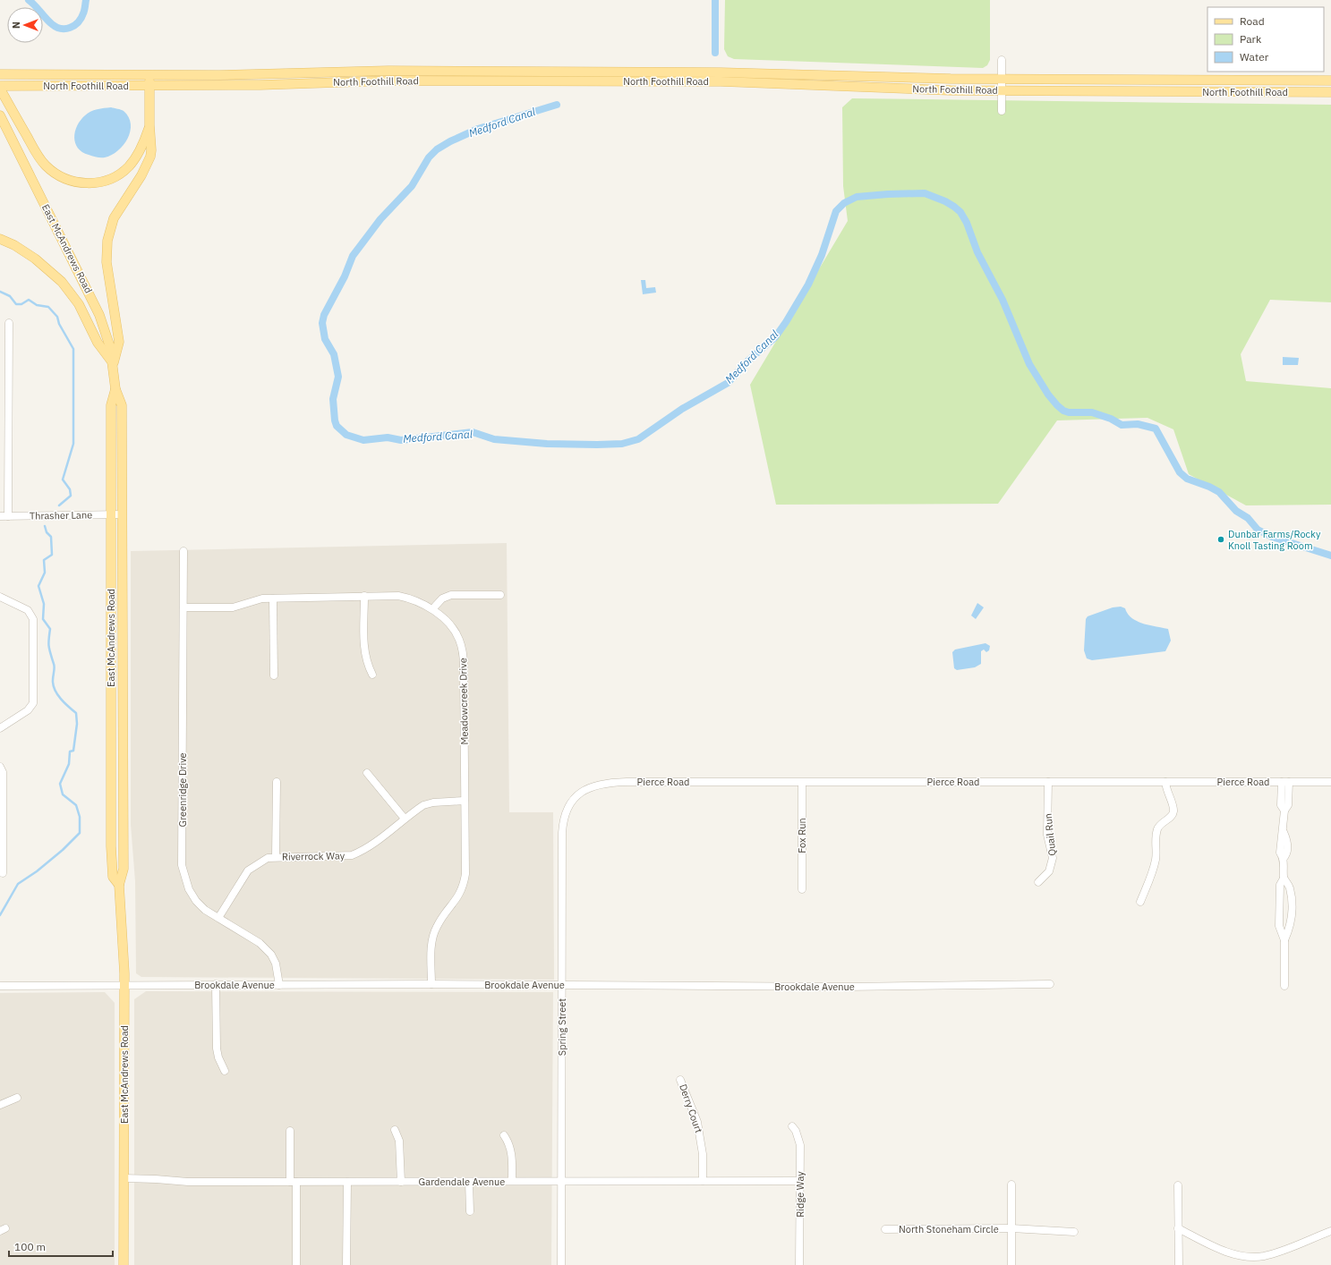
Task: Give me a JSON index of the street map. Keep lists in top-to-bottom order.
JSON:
{
  "streets": {
    "main road": ["North Foothill Road", "East McAndrews Road"],
    "street": [
      "Thrasher Lane",
      "Meadowcreek Drive",
      "Pierce Road",
      "Greenridge Drive",
      "Quail Run",
      "Fox Run",
      "Riverrock Way",
      "Brookdale Avenue",
      "Spring Street",
      "Derry Court",
      "Gardendale Avenue",
      "Ridge Way",
      "North Stoneham Circle"
    ]
  },
  "crossings": [
    ["East McAndrews Road", "Thrasher Lane"],
    ["East McAndrews Road", "Brookdale Avenue"],
    ["East McAndrews Road", "Gardendale Avenue"],
    ["Meadowcreek Drive", "Greenridge Drive"],
    ["Meadowcreek Drive", "Riverrock Way"],
    ["Meadowcreek Drive", "Brookdale Avenue"],
    ["Pierce Road", "Quail Run"],
    ["Pierce Road", "Fox Run"],
    ["Pierce Road", "Spring Street"],
    ["Greenridge Drive", "Riverrock Way"],
    ["Greenridge Drive", "Brookdale Avenue"],
    ["Brookdale Avenue", "Spring Street"],
    ["Spring Street", "Gardendale Avenue"],
    ["Derry Court", "Gardendale Avenue"],
    ["Gardendale Avenue", "Ridge Way"]
  ],
  "water": ["Medford Canal"],
  "places": ["Dunbar Farms/Rocky Knoll Tasting Room"],
  "legend": ["Road", "Park", "Water"],
  "scale_bar": "100 m",
  "north": "left"
}
